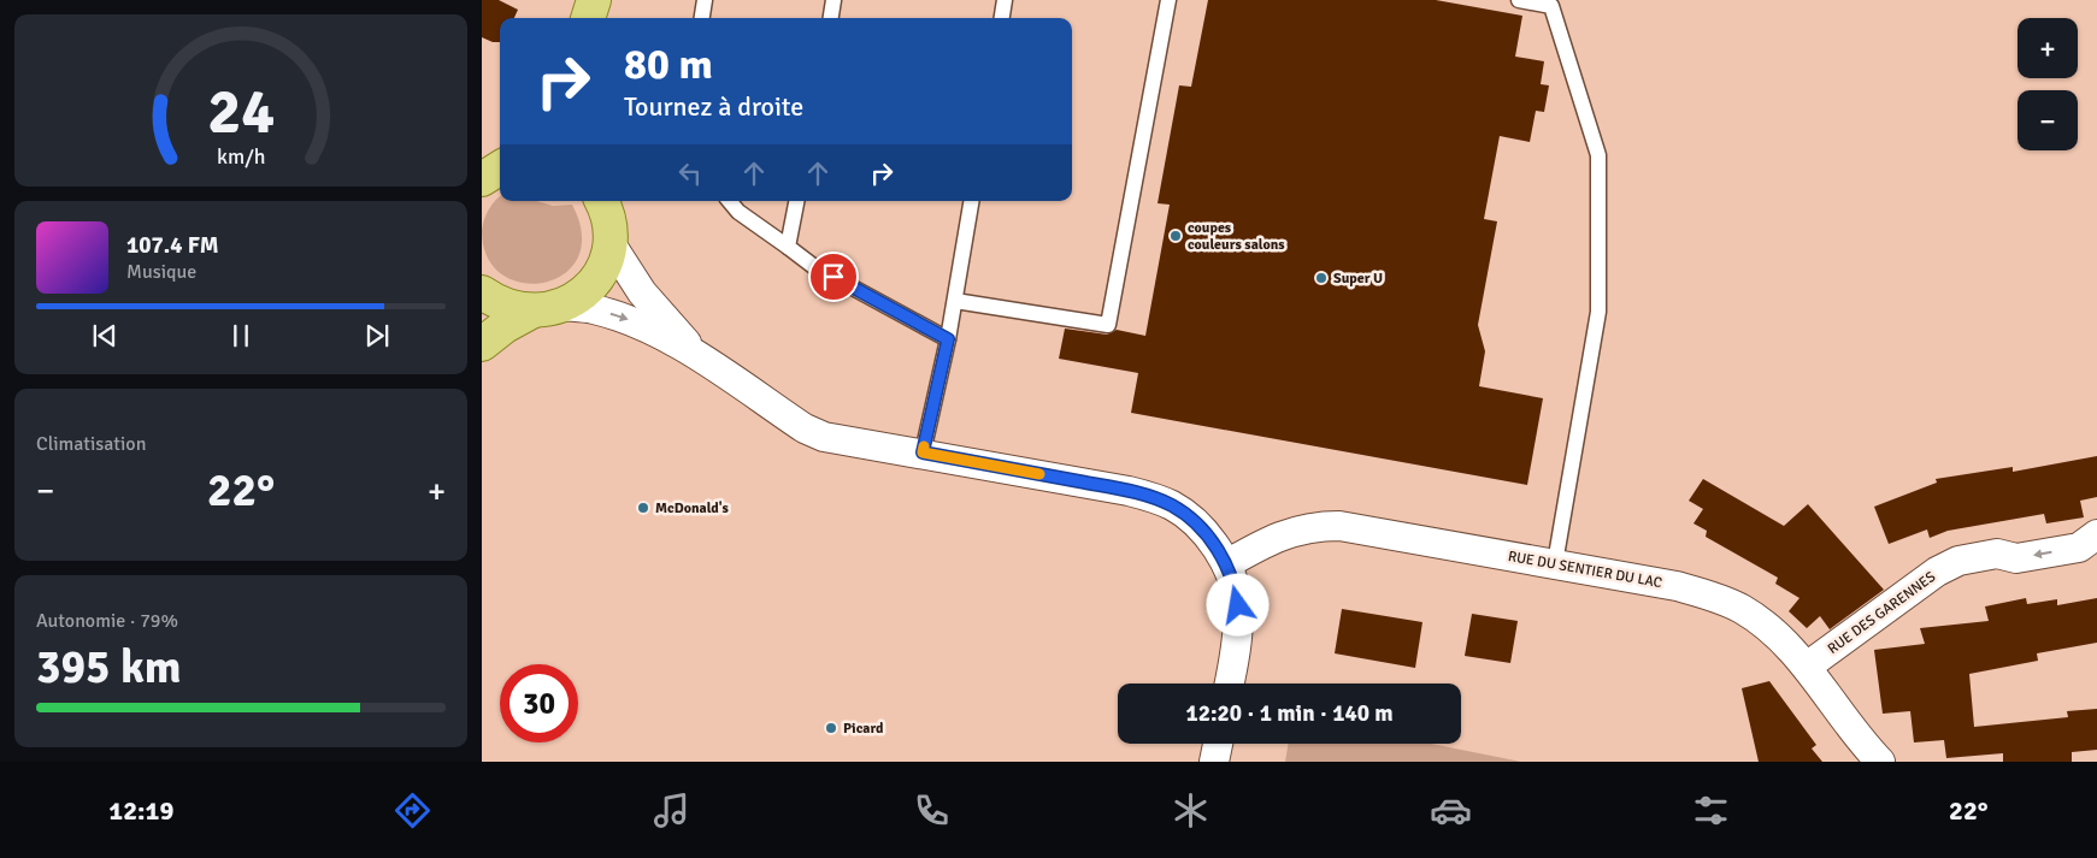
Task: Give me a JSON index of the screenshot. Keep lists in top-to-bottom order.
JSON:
{
  "streets": {
    "street": ["RUE DU SENTIER DU LAC", "RUE DES GARENNES"]
  },
  "crossings": [
    ["RUE DU SENTIER DU LAC", "RUE DES GARENNES"]
  ],
  "one_way": ["RUE DES GARENNES"],
  "places": [
    "coupes couleurs salons",
    "Super U",
    "McDonald's",
    "Picard"
  ],
  "page": {
    "map_buttons": ["+", "−"],
    "turn": ["80 m", "Tournez à droite"],
    "song": ["107.4 FM", "Musique"],
    "tile": [
      "Climatisation",
      ["Autonomie · 79%", "395 km"]
    ],
    "heat": ["−", "22°", "+"],
    "limit": "30",
    "trip": "12:20 · 1 min · 140 m",
    "tabs": ["12:19", "22°"],
    "gauge": ["24", "km/h"]
  }
}
